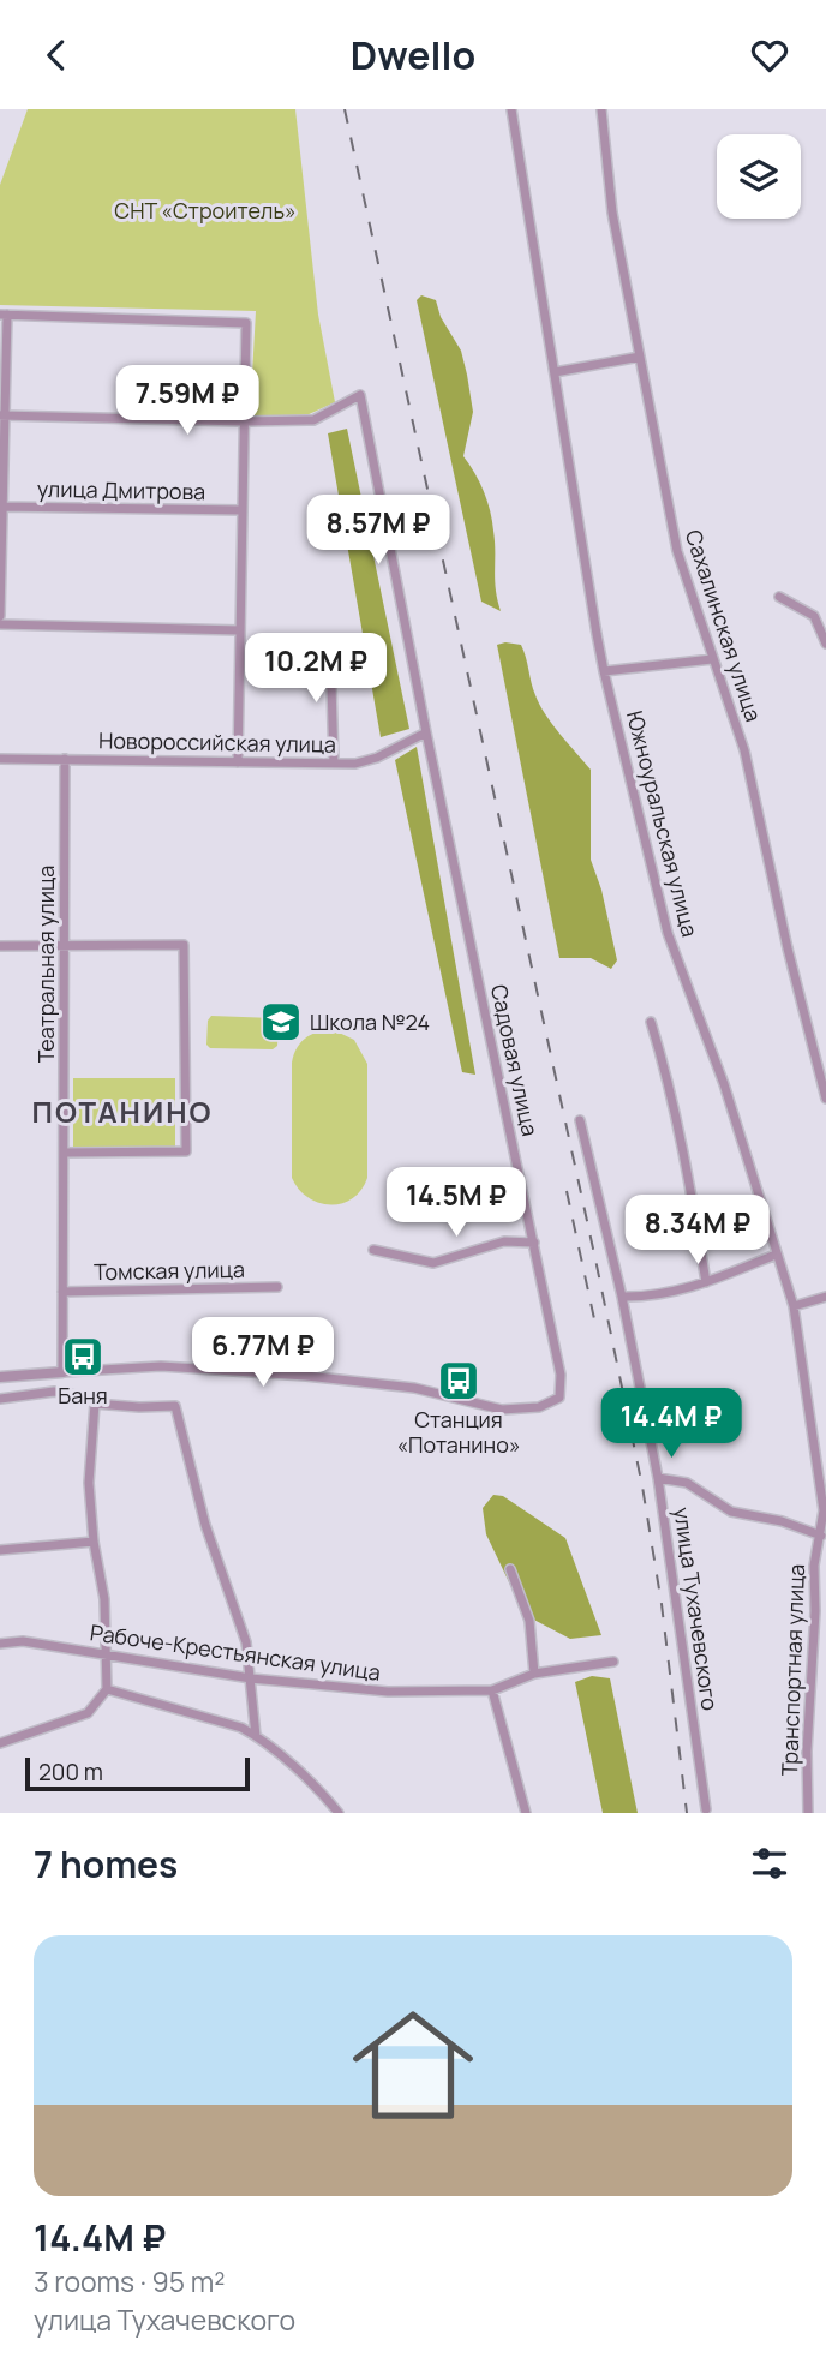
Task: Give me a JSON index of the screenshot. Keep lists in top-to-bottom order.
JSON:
{
  "streets": {
    "street": [
      "улица Дмитрова",
      "Сахалинская улица",
      "Новороссийская улица",
      "Южноуральская улица",
      "Театральная улица",
      "Садовая улица",
      "Томская улица",
      "улица Тухачевского",
      "Рабоче-Крестьянская улица",
      "Транспортная улица"
    ]
  },
  "crossings": [
    ["Новороссийская улица", "Театральная улица"],
    ["Новороссийская улица", "Садовая улица"],
    ["Южноуральская улица", "Транспортная улица"],
    ["Театральная улица", "Садовая улица"],
    ["Театральная улица", "Томская улица"]
  ],
  "districts": ["ПОТАНИНО"],
  "parks": ["СНТ «Строитель»"],
  "places": {
    "school or university": ["Школа №24"],
    "bus stop": ["Баня", "Станция «Потанино»"]
  },
  "scale_bar": "200 m",
  "page": {
    "header": "Dwello",
    "price": [
      "7.59M ₽",
      "8.57M ₽",
      "10.2M ₽",
      "14.5M ₽",
      "8.34M ₽",
      "6.77M ₽",
      "14.4M ₽"
    ],
    "scale": "200 m",
    "heading": "7 homes",
    "list": [
      {
        "name": "14.4M ₽",
        "note": "3 rooms · 95 m² · улица Тухачевского"
      }
    ]
  }
}
